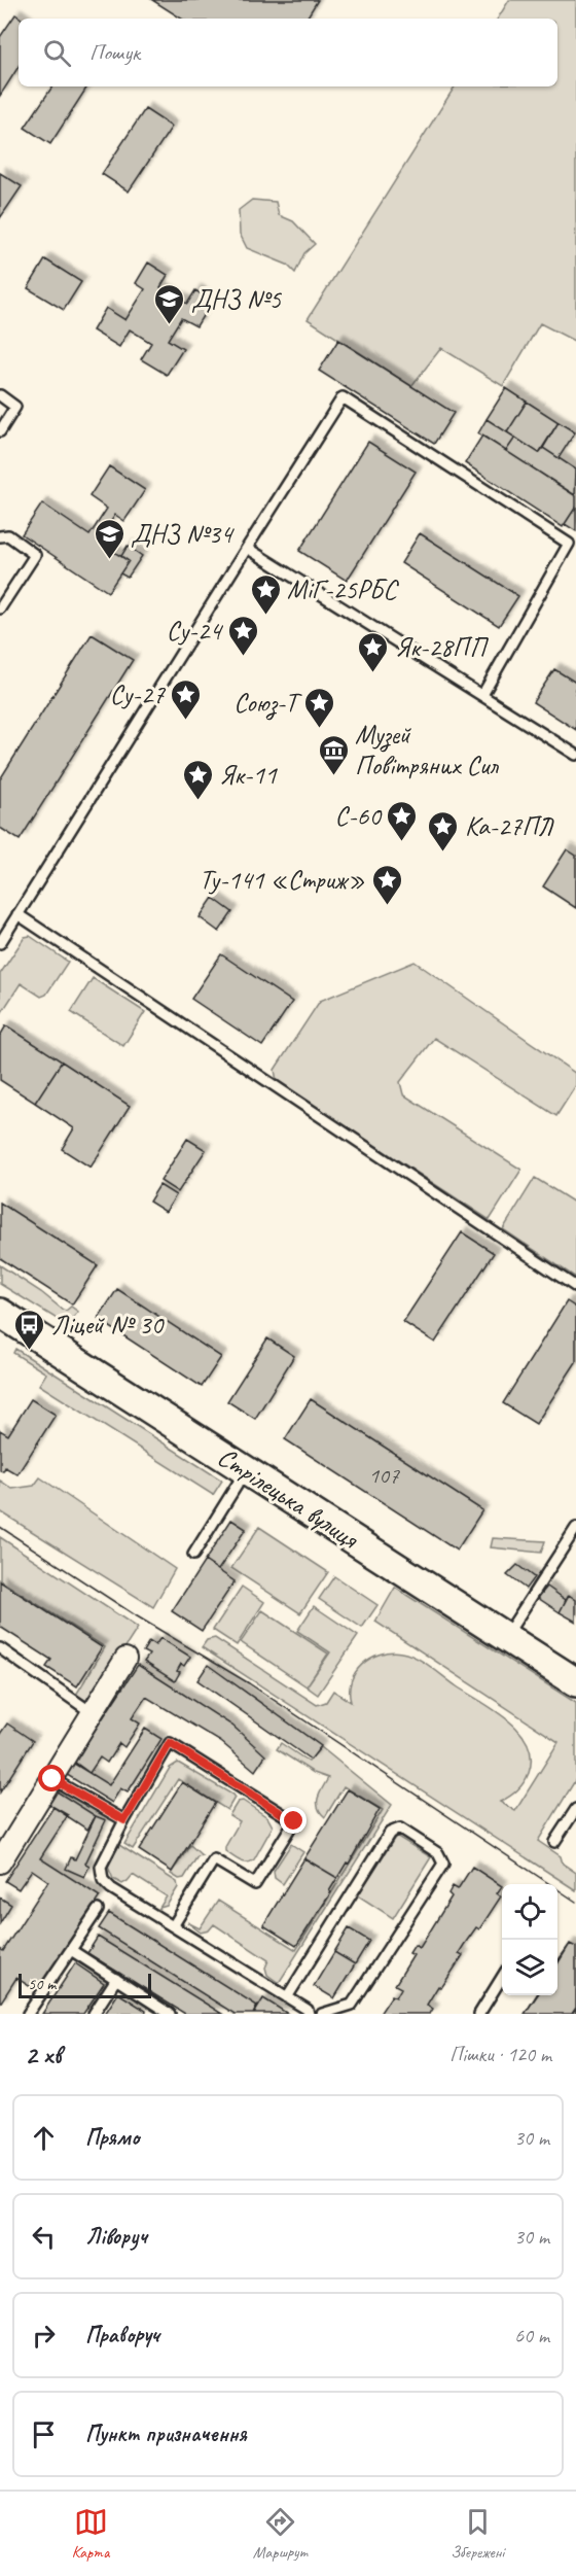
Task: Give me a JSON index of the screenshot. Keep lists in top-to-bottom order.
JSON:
{
  "streets": {
    "main road": ["Стрілецька вулиця"]
  },
  "places": {
    "school or university": ["ДНЗ №5", "ДНЗ №34"],
    "place": [
      "МіГ-25РБС",
      "Су-24",
      "Як-28ПП",
      "Су-27",
      "Союз-Т",
      "Як-11",
      "С-60",
      "Ка-27ПЛ",
      "Ту-141 «Стриж»"
    ],
    "museum": ["Музей Повітряних Сил"],
    "bus stop": ["Ліцей № 30"]
  },
  "house_numbers": ["107"],
  "scale_bar": "50 m",
  "page": {
    "search": "Пошук",
    "scale": "50 m",
    "heading": ["2 хв", "Пішки · 120 m"],
    "list": [
      ["Прямо", "30 m"],
      ["Ліворуч", "30 m"],
      ["Праворуч", "60 m"],
      "Пункт призначення"
    ],
    "nav": ["Карта", "Маршрут", "Збережені"]
  }
}
